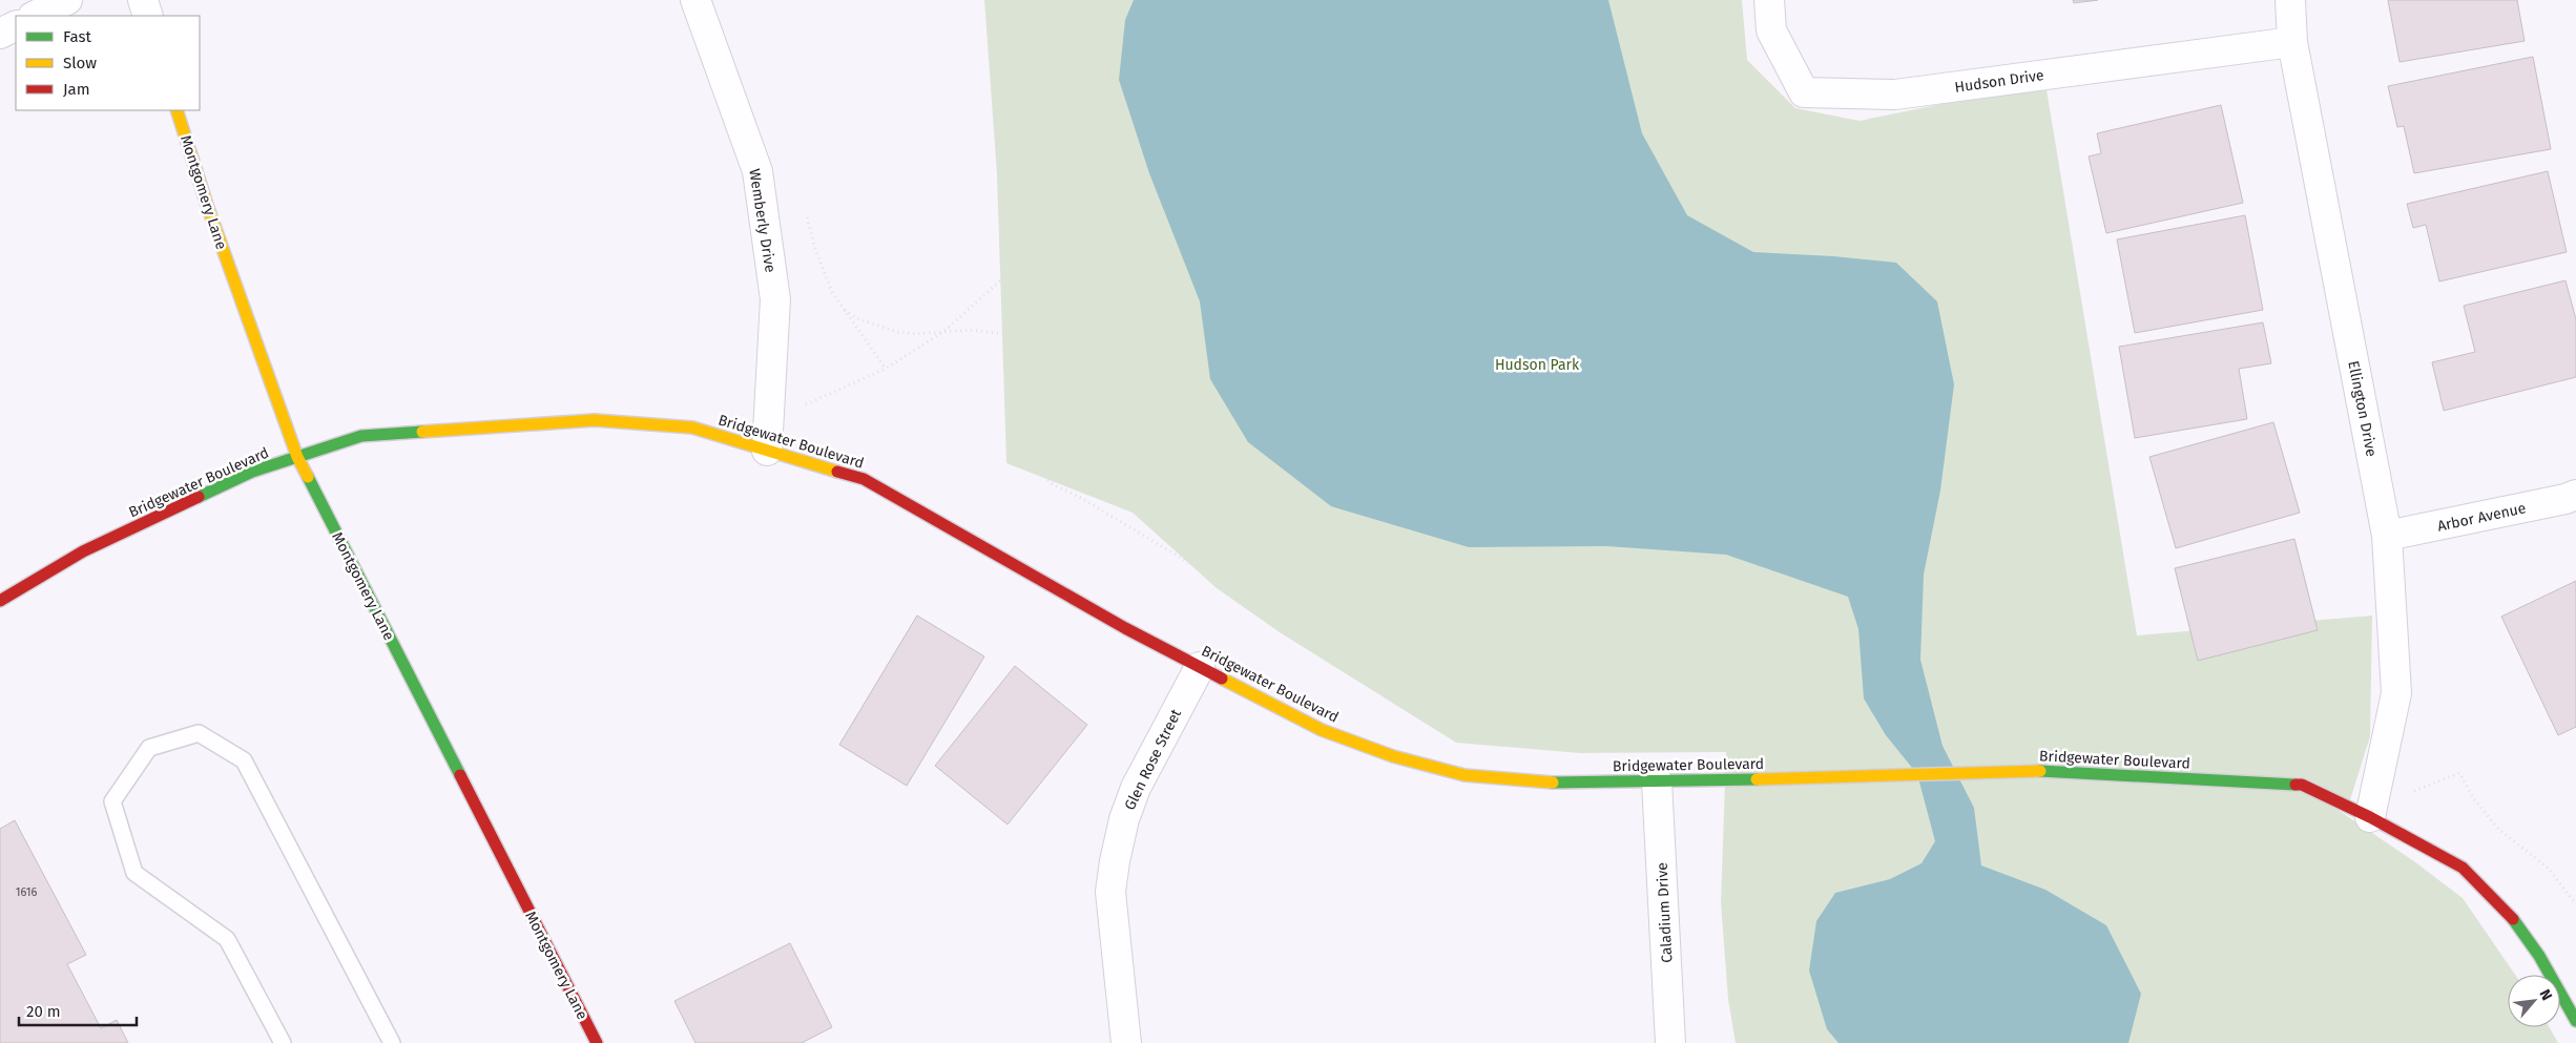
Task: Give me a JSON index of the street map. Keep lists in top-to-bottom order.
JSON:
{
  "streets": {
    "street": [
      "Hudson Drive",
      "Montgomery Lane",
      "Wemberly Drive",
      "Ellington Drive",
      "Bridgewater Boulevard",
      "Arbor Avenue",
      "Glen Rose Street",
      "Caladium Drive"
    ]
  },
  "crossings": [
    ["Hudson Drive", "Ellington Drive"],
    ["Montgomery Lane", "Bridgewater Boulevard"],
    ["Wemberly Drive", "Bridgewater Boulevard"],
    ["Ellington Drive", "Bridgewater Boulevard"],
    ["Ellington Drive", "Arbor Avenue"],
    ["Bridgewater Boulevard", "Glen Rose Street"],
    ["Bridgewater Boulevard", "Caladium Drive"]
  ],
  "parks": ["Hudson Park"],
  "house_numbers": ["1616"],
  "legend": ["Fast", "Slow", "Jam"],
  "scale_bar": "20 m",
  "north": "top right"
}
